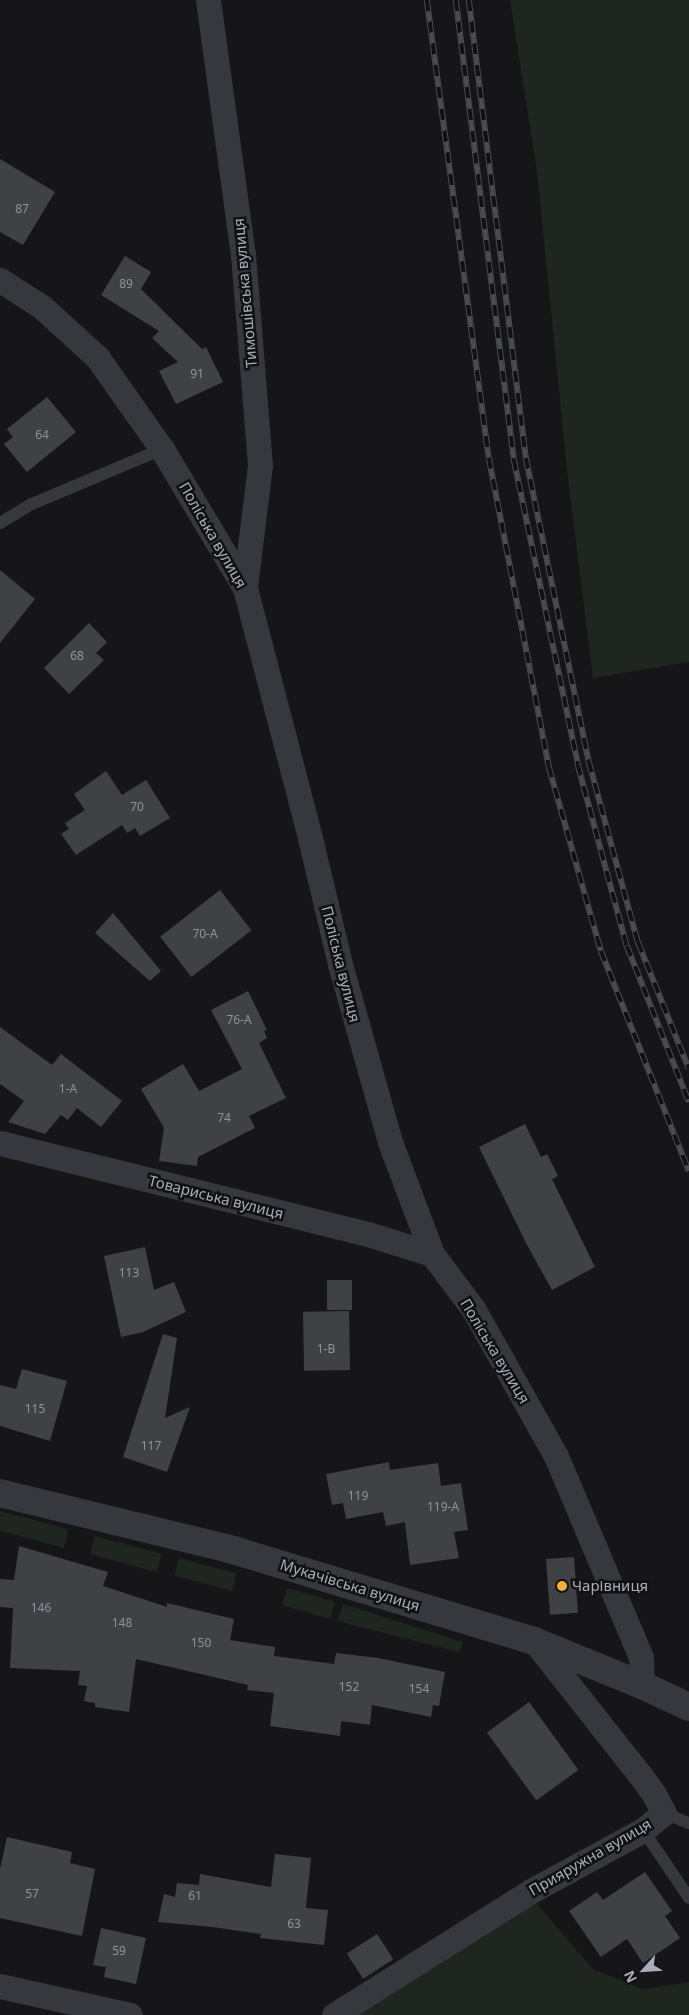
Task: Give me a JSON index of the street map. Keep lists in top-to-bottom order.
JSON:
{
  "streets": {
    "street": [
      "Тимошівська вулиця",
      "Поліська вулиця",
      "Товариська вулиця",
      "Мукачівська вулиця",
      "Прияружна вулиця"
    ]
  },
  "crossings": [
    ["Тимошівська вулиця", "Поліська вулиця"],
    ["Поліська вулиця", "Товариська вулиця"],
    ["Поліська вулиця", "Мукачівська вулиця"],
    ["Мукачівська вулиця", "Прияружна вулиця"]
  ],
  "places": ["Чарівниця"],
  "house_numbers": [
    "87",
    "89",
    "91",
    "64",
    "68",
    "70",
    "70-А",
    "76-А",
    "1-А",
    "74",
    "113",
    "1-В",
    "115",
    "117",
    "119",
    "119-А",
    "146",
    "148",
    "150",
    "152",
    "154",
    "57",
    "61",
    "63",
    "59"
  ],
  "north": "bottom left"
}
